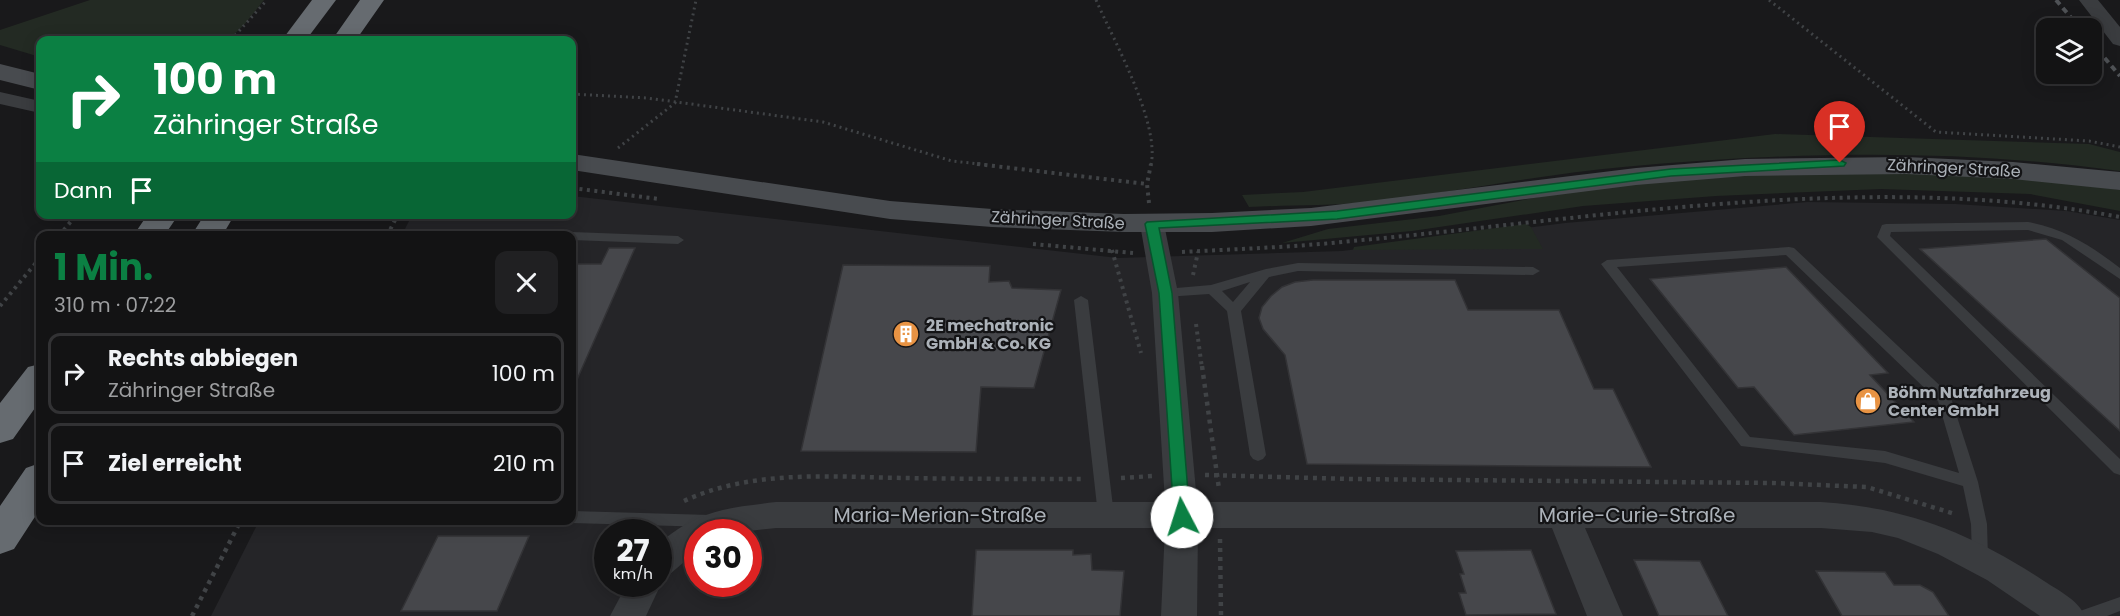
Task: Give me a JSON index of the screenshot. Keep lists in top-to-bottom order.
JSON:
{
  "streets": {
    "street": ["Zähringer Straße", "Maria-Merian-Straße", "Marie-Curie-Straße"]
  },
  "crossings": [
    ["Maria-Merian-Straße", "Marie-Curie-Straße"]
  ],
  "places": {
    "building": ["2E mechatronic GmbH & Co. KG"],
    "shop": ["Böhm Nutzfahrzeug Center GmbH"]
  },
  "page": {
    "turn": ["100 m", "Zähringer Straße"],
    "then": "Dann",
    "heading": ["1 Min.", "310 m · 07:22"],
    "list": [
      {
        "name": "Rechts abbiegen",
        "note": "Zähringer Straße",
        "value": "100 m"
      },
      {
        "name": "Ziel erreicht",
        "value": "210 m"
      }
    ],
    "speed": "27 km/h",
    "limit": "30"
  }
}
